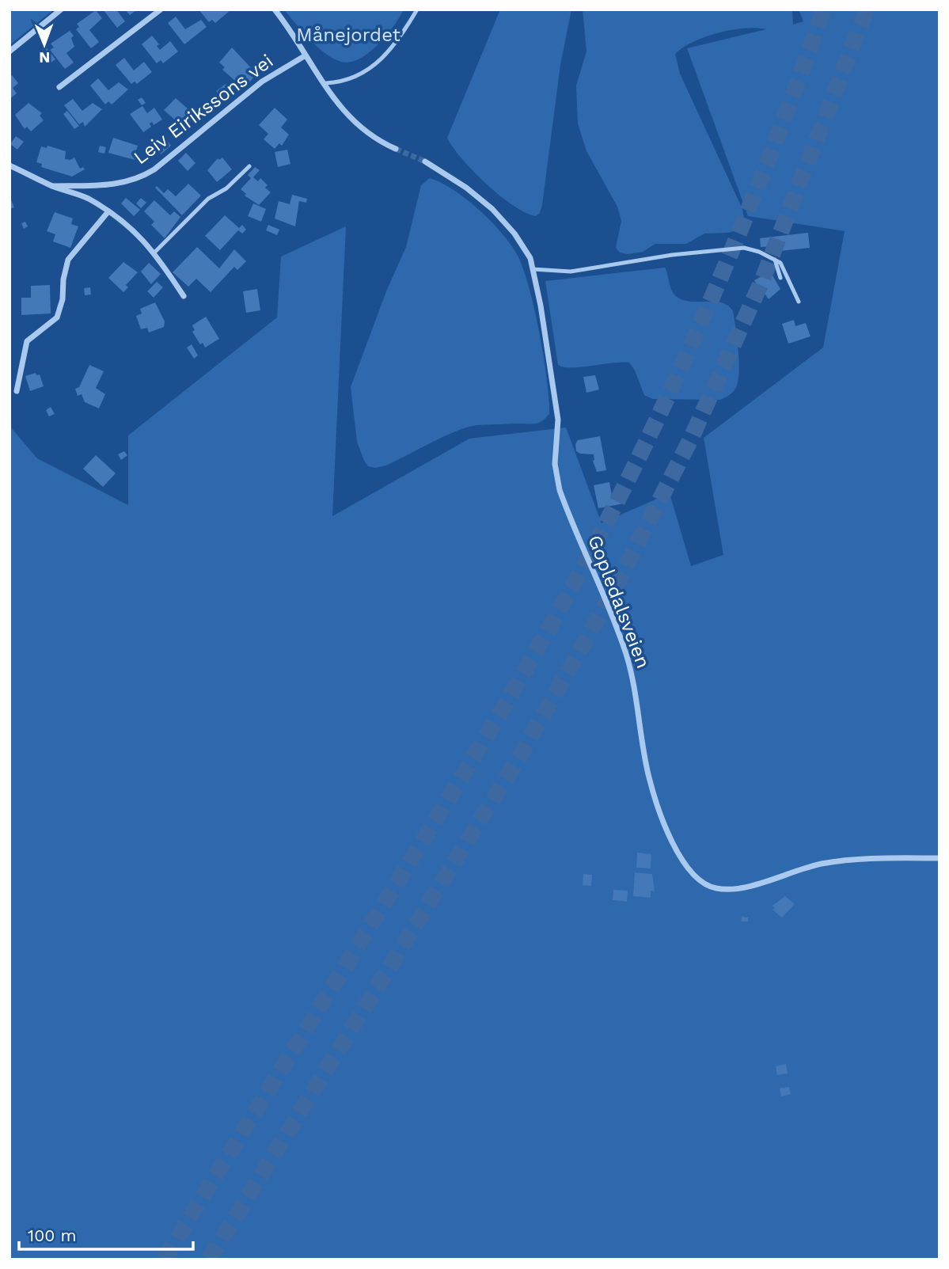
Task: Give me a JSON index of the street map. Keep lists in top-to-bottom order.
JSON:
{
  "streets": {
    "street": ["Leiv Eirikssons vei", "Gopledalsveien"]
  },
  "parks": ["Månejordet"],
  "scale_bar": "100 m",
  "north": "bottom"
}
